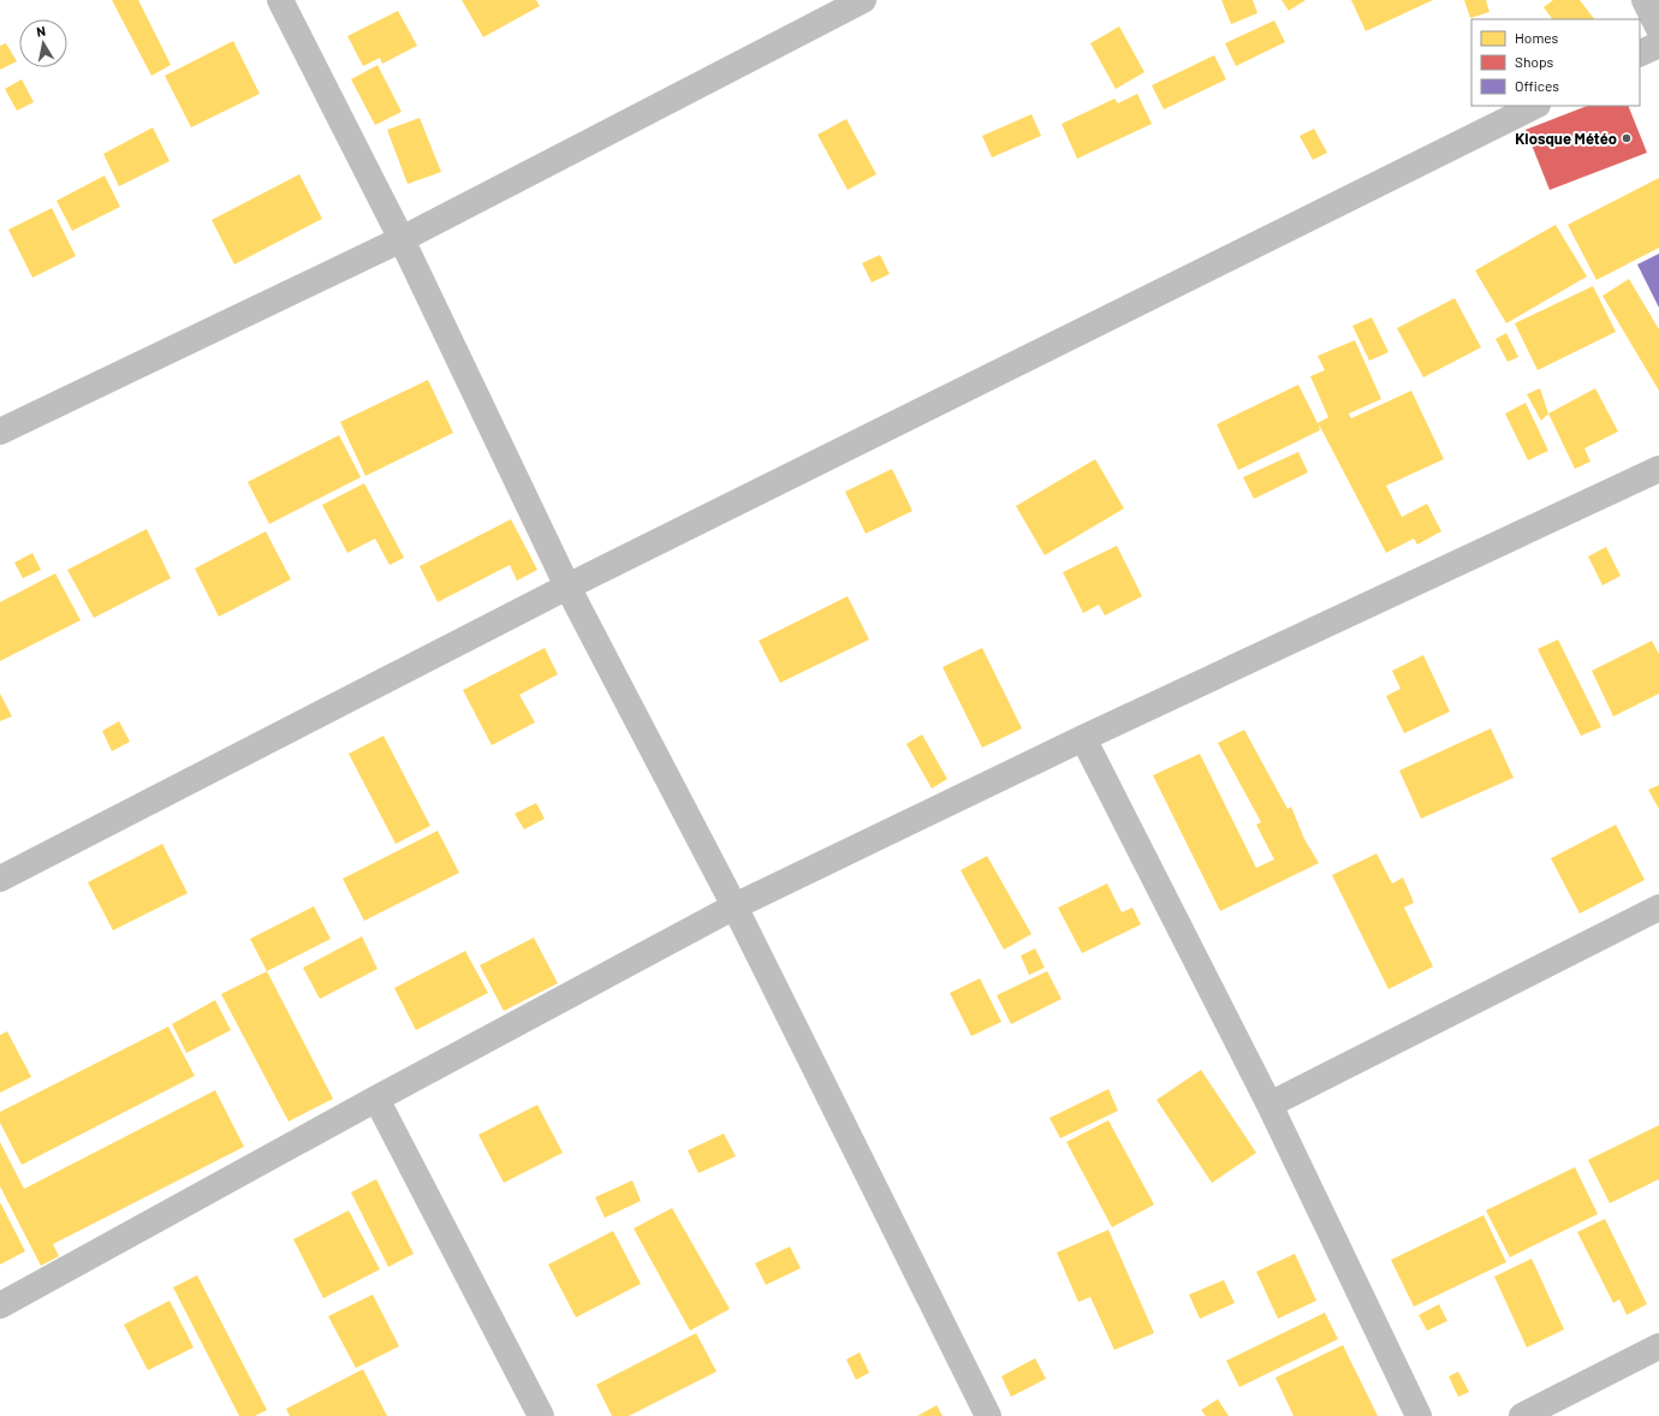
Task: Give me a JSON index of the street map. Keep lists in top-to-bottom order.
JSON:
{
  "places": ["Kiosque Météo"],
  "legend": ["Homes", "Shops", "Offices"],
  "north": "top"
}
